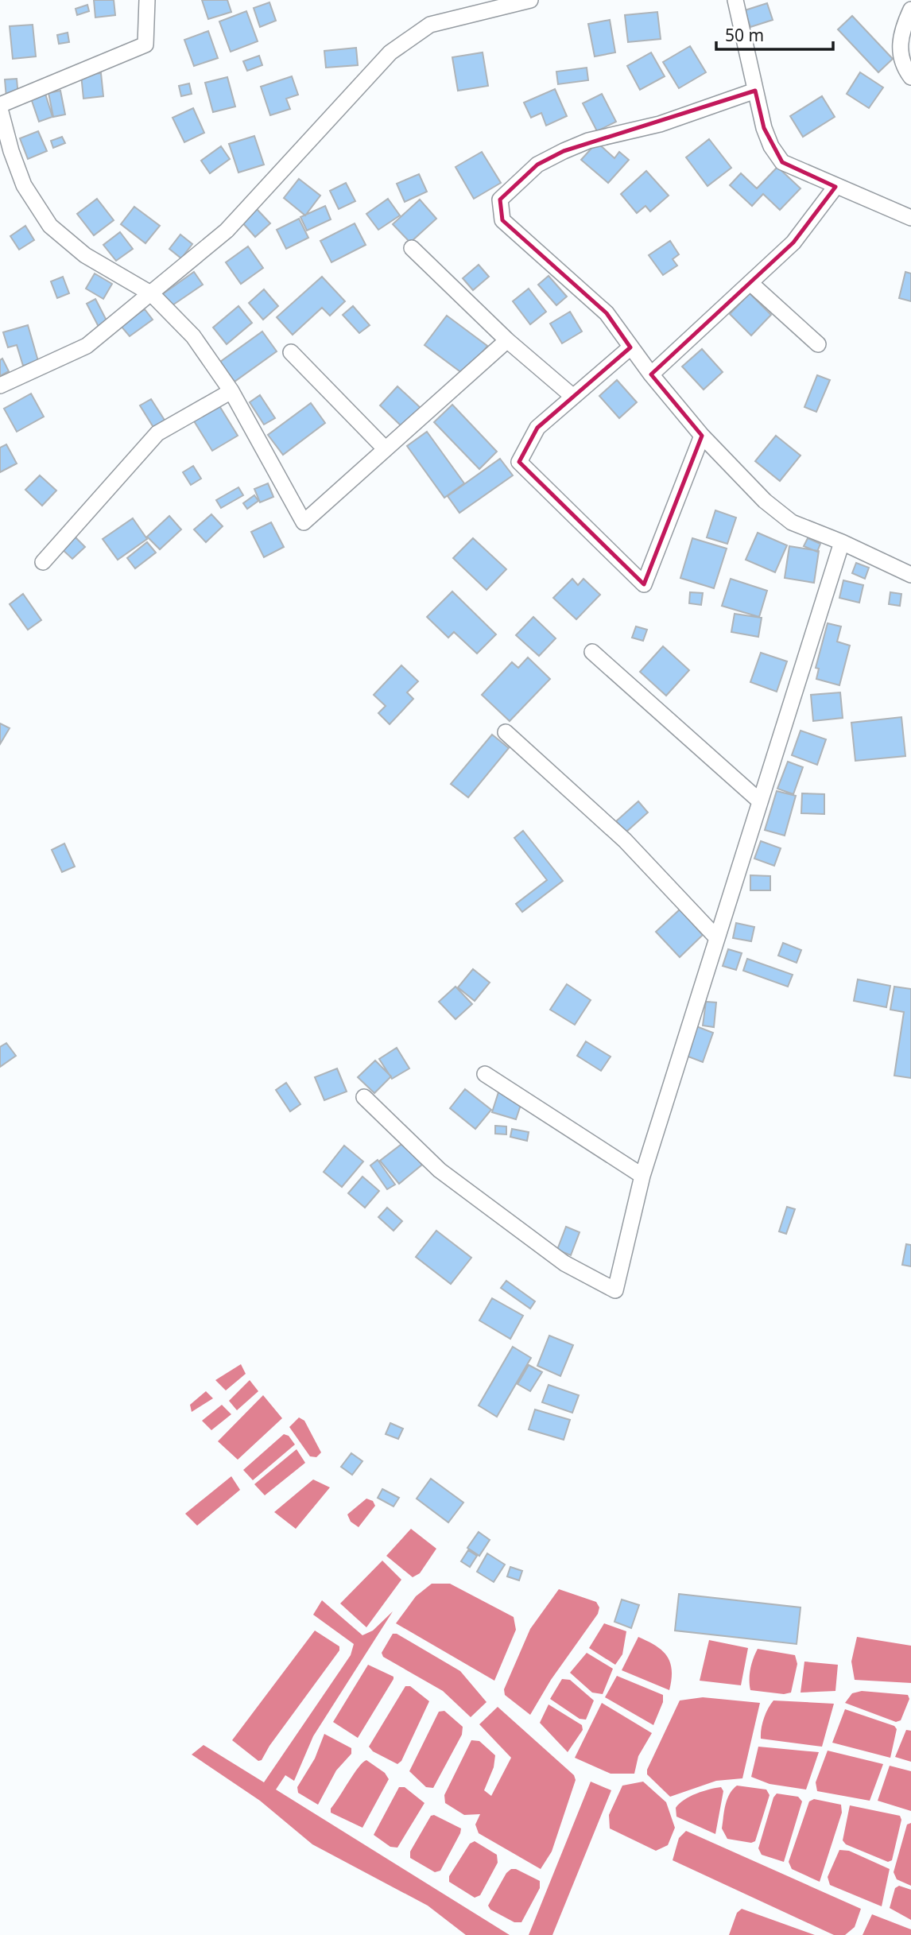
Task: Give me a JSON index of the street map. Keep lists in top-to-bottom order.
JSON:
{
  "scale_bar": "50 m"
}
